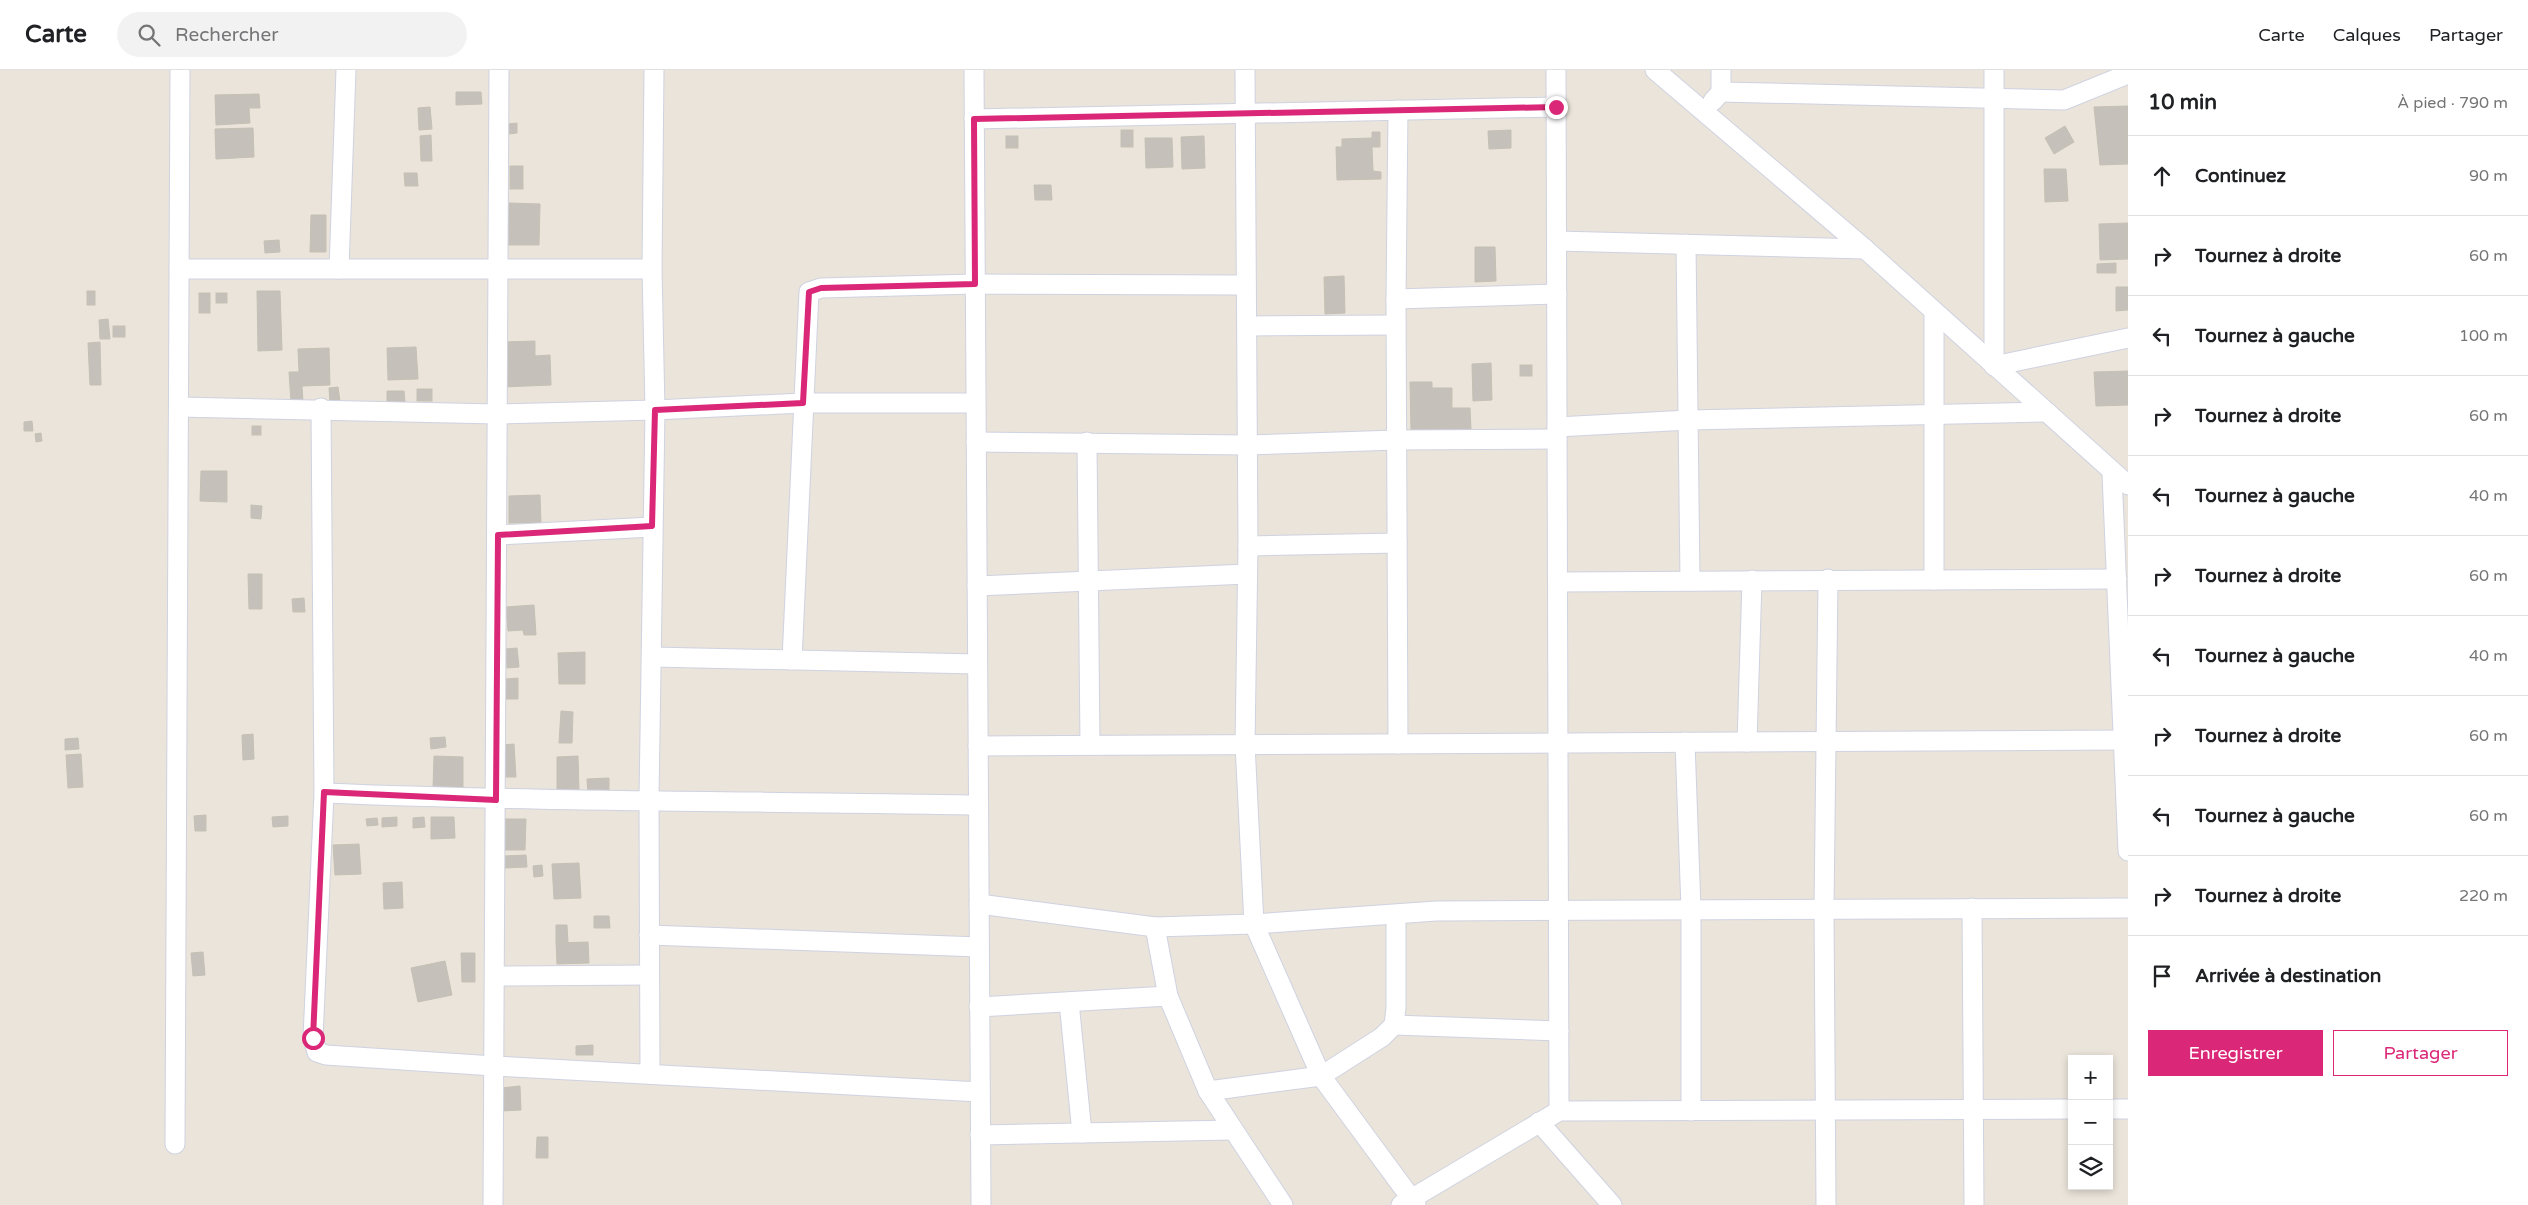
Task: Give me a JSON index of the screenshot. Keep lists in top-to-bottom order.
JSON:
{
  "page": {
    "header": "Carte",
    "search": "Rechercher",
    "nav": ["Carte", "Calques", "Partager"],
    "heading": ["10 min", "À pied · 790 m"],
    "list": [
      ["Continuez", "90 m"],
      ["Tournez à droite", "60 m"],
      ["Tournez à gauche", "100 m"],
      ["Tournez à droite", "60 m"],
      ["Tournez à gauche", "40 m"],
      ["Tournez à droite", "60 m"],
      ["Tournez à gauche", "40 m"],
      ["Tournez à droite", "60 m"],
      ["Tournez à gauche", "60 m"],
      ["Tournez à droite", "220 m"],
      "Arrivée à destination"
    ],
    "buttons": ["Enregistrer", "Partager"],
    "map_buttons": ["+", "−"]
  }
}
